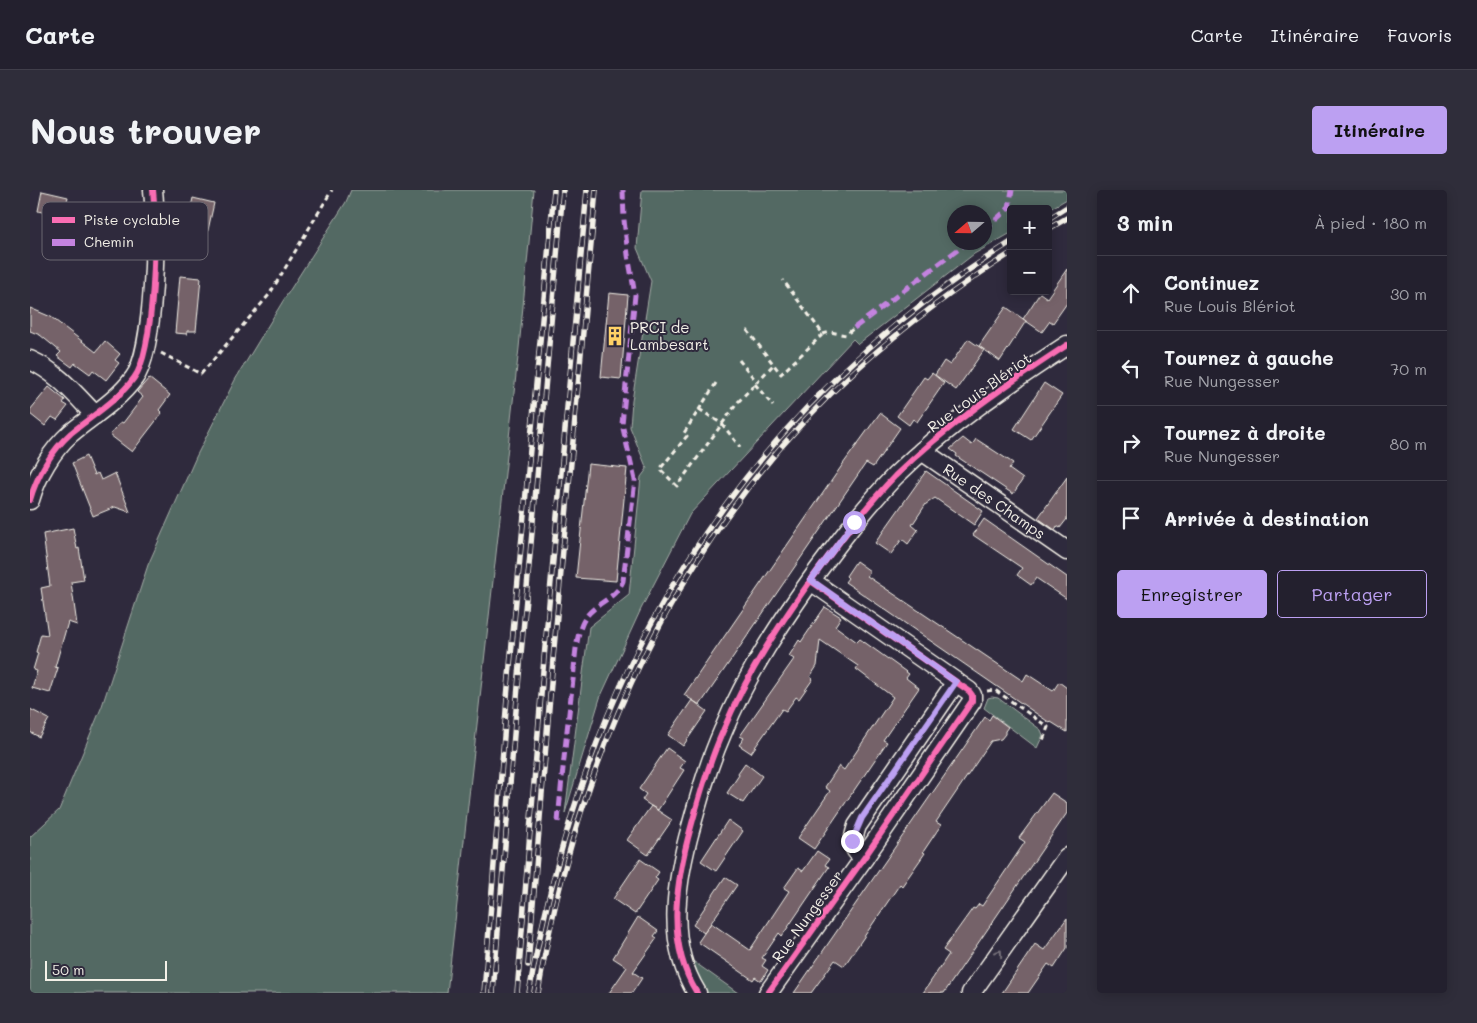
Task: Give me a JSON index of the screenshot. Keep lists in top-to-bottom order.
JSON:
{
  "streets": {
    "street": ["Rue Louis Blériot", "Rue des Champs", "Rue Nungesser"]
  },
  "crossings": [
    ["Rue Louis Blériot", "Rue des Champs"]
  ],
  "places": {
    "building": ["PRCI de Lambesart"]
  },
  "legend": ["Piste cyclable", "Chemin"],
  "scale_bar": "50 m",
  "north": "left",
  "page": {
    "header": "Carte",
    "nav": ["Carte", "Itinéraire", "Favoris"],
    "buttons": [
      "Itinéraire",
      ["Enregistrer", "Partager"]
    ],
    "title": "Nous trouver",
    "heading": ["3 min", "À pied · 180 m"],
    "map_buttons": ["+", "−"],
    "list": [
      ["Continuez", "Rue Louis Blériot", "30 m"],
      ["Tournez à gauche", "Rue Nungesser", "70 m"],
      ["Tournez à droite", "Rue Nungesser", "80 m"],
      "Arrivée à destination"
    ],
    "scale": "50 m"
  }
}
